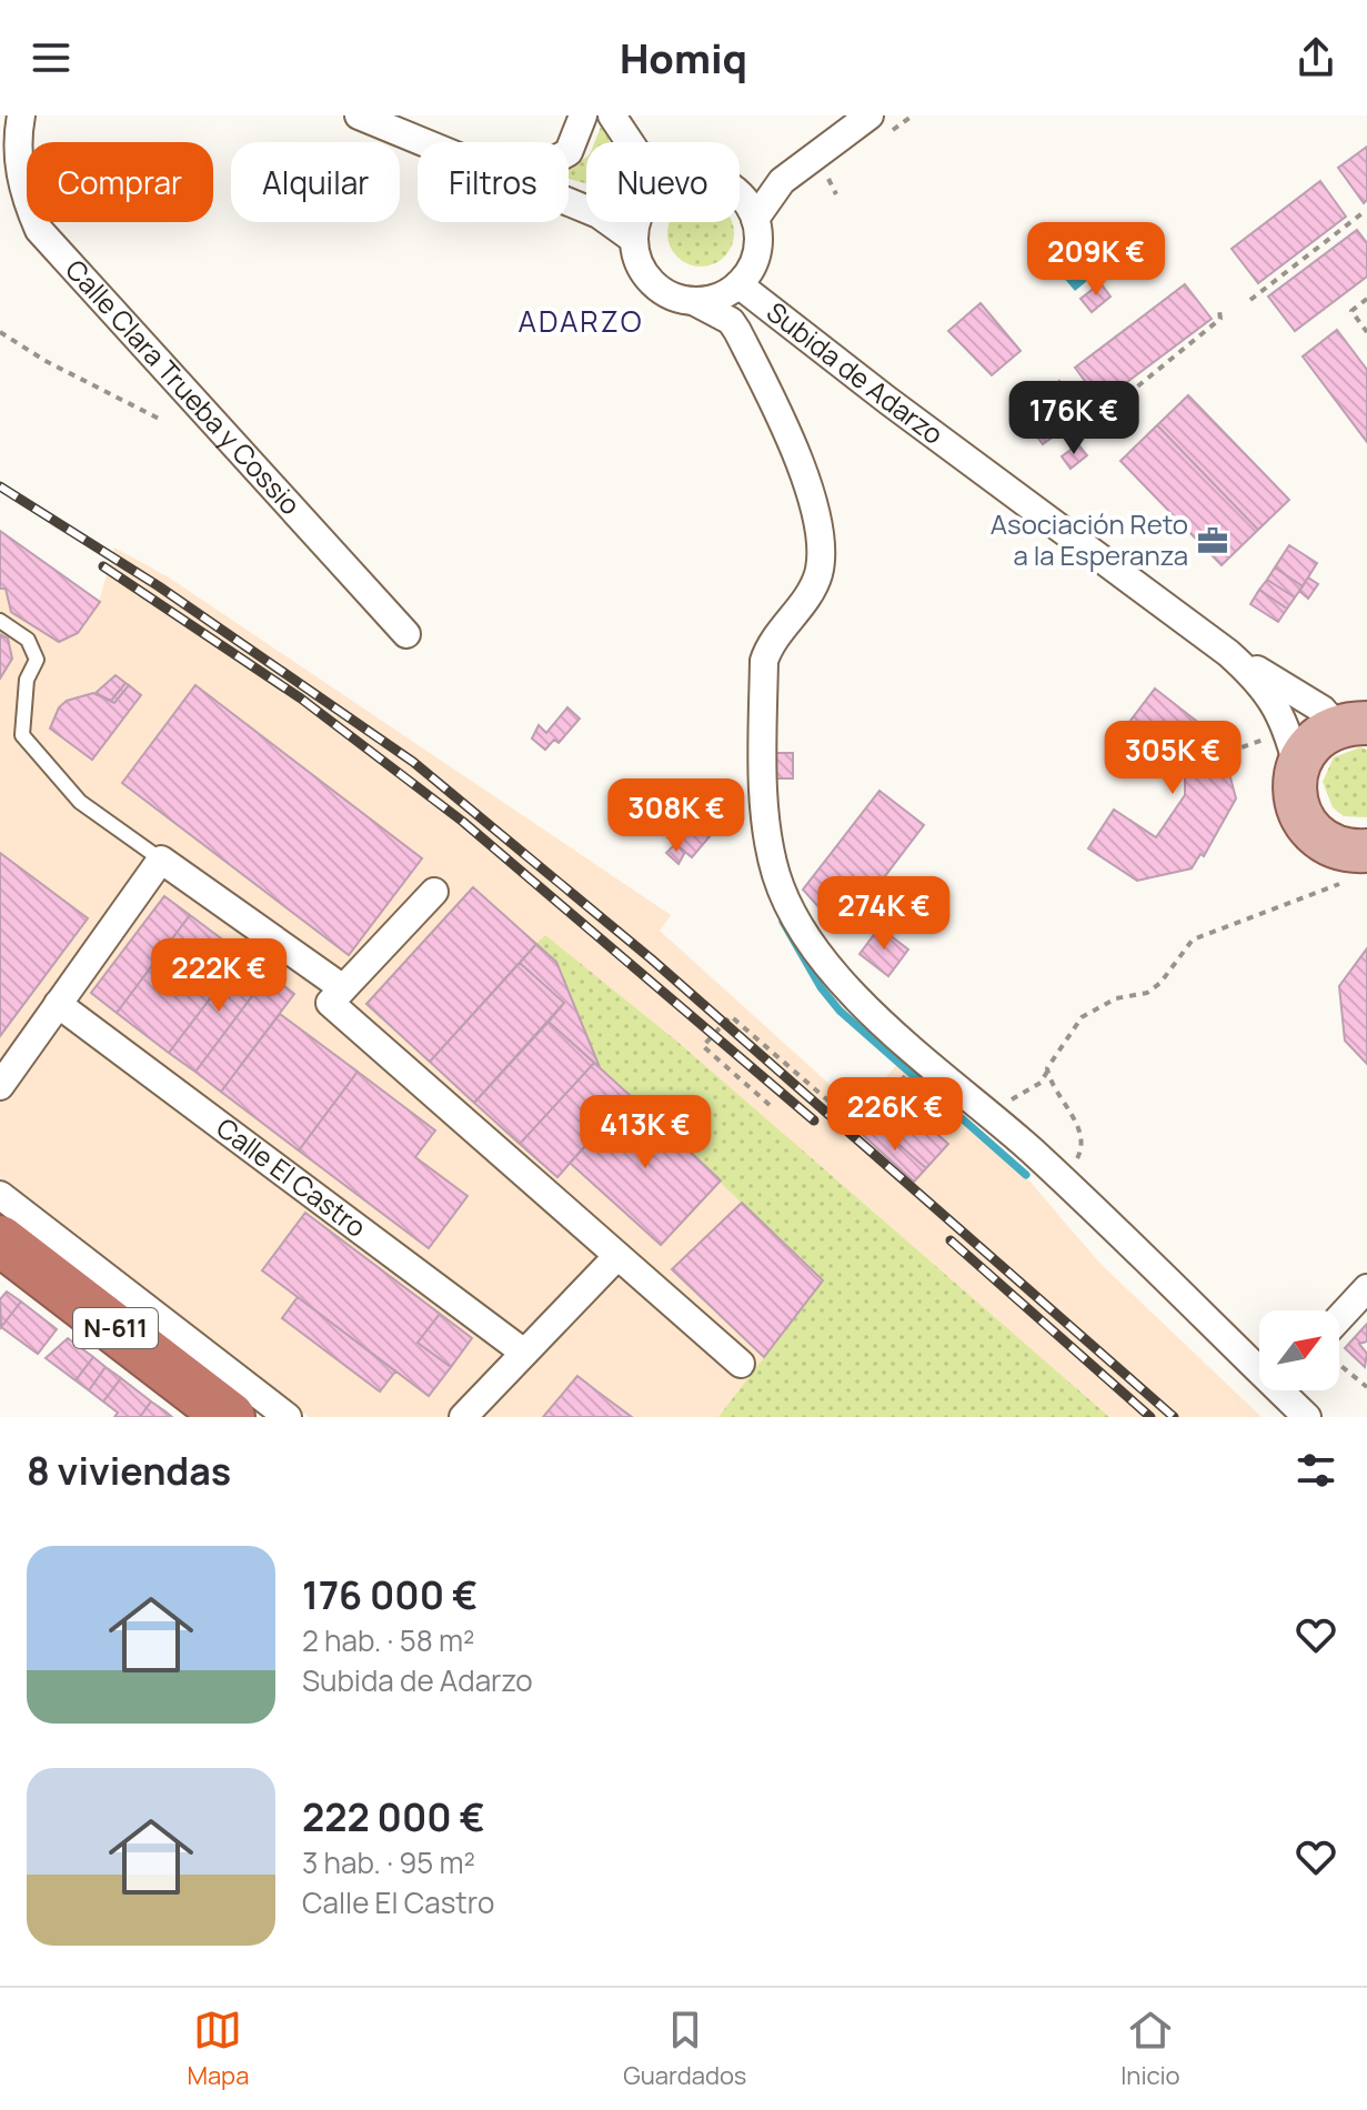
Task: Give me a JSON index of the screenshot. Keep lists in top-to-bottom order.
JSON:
{
  "streets": {
    "highway": ["N-611"],
    "street": ["Subida de Adarzo", "Calle Clara Trueba y Cossio", "Calle El Castro"]
  },
  "districts": ["ADARZO"],
  "places": {
    "office": ["Asociación Reto a la Esperanza"]
  },
  "north": "top right",
  "page": {
    "header": "Homiq",
    "chip": [
      "Comprar",
      "Alquilar",
      "Filtros",
      "Nuevo"
    ],
    "price": [
      "209K €",
      "176K €",
      "305K €",
      "308K €",
      "274K €",
      "222K €",
      "226K €",
      "413K €"
    ],
    "heading": "8 viviendas",
    "list": [
      {
        "name": "176 000 €",
        "note": "2 hab. · 58 m² · Subida de Adarzo"
      },
      {
        "name": "222 000 €",
        "note": "3 hab. · 95 m² · Calle El Castro"
      }
    ],
    "tabs": ["Mapa", "Guardados", "Inicio"]
  }
}
